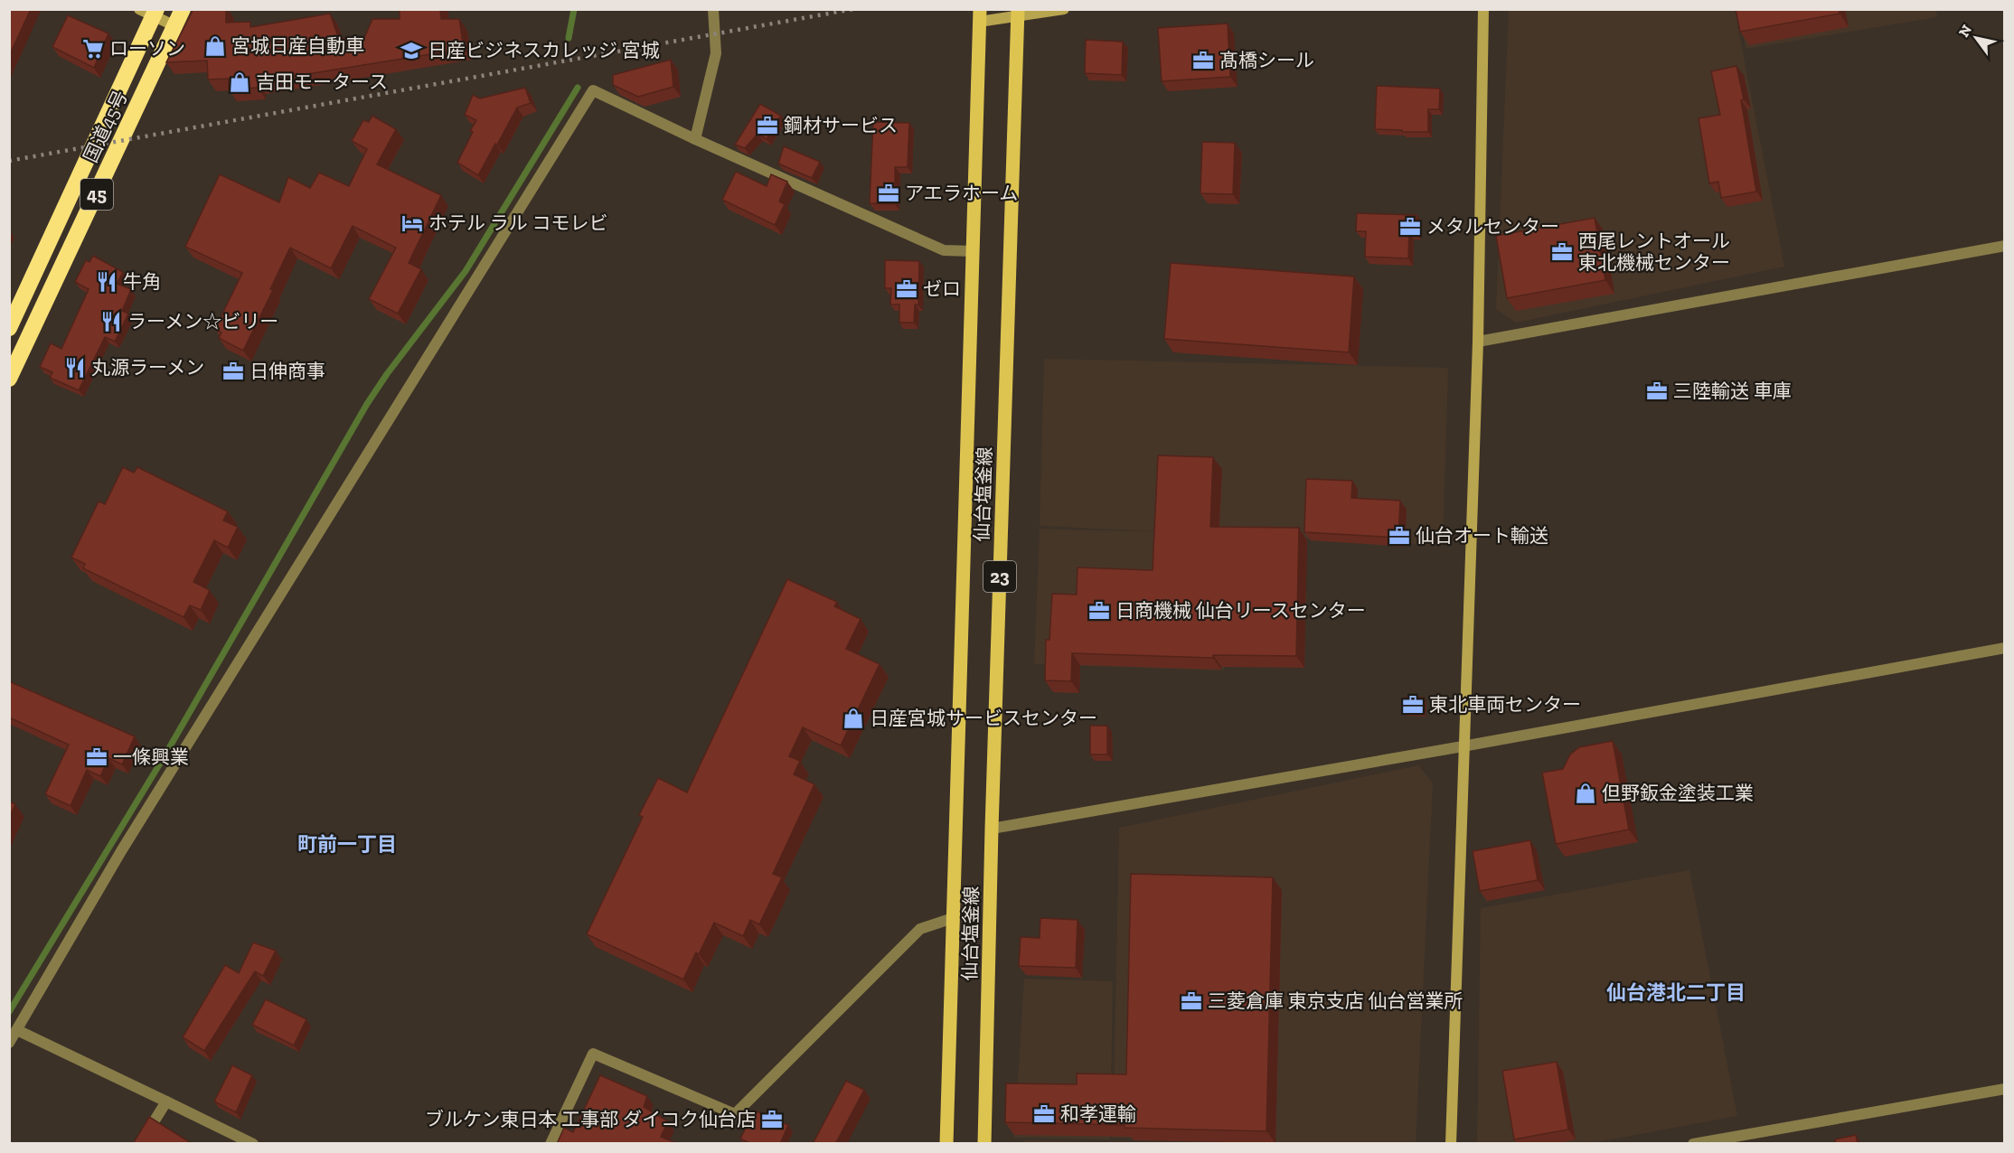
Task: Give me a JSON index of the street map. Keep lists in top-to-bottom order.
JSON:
{
  "streets": {
    "highway": ["国道45号", "45"],
    "main road": ["仙台塩釜線", "23"]
  },
  "districts": ["町前一丁目", "仙台港北二丁目"],
  "places": {
    "shop": [
      "宮城日産自動車",
      "吉田モータース",
      "日産宮城サービスセンター",
      "但野鈑金塗装工業"
    ],
    "supermarket": ["ローソン"],
    "school or university": ["日産ビジネスカレッジ 宮城"],
    "office": [
      "髙橋シール",
      "鋼材サービス",
      "アエラホーム",
      "メタルセンター",
      "西尾レントオール 東北機械センター",
      "ゼロ",
      "日伸商事",
      "三陸輸送 車庫",
      "仙台オート輸送",
      "日商機械 仙台リースセンター",
      "東北車両センター",
      "一條興業",
      "三菱倉庫 東京支店 仙台営業所",
      "和孝運輸",
      "ブルケン東日本 工事部 ダイコク仙台店"
    ],
    "hotel": ["ホテル ラル コモレビ"],
    "restaurant": ["牛角", "ラーメン☆ビリー", "丸源ラーメン"]
  },
  "north": "top left"
}
